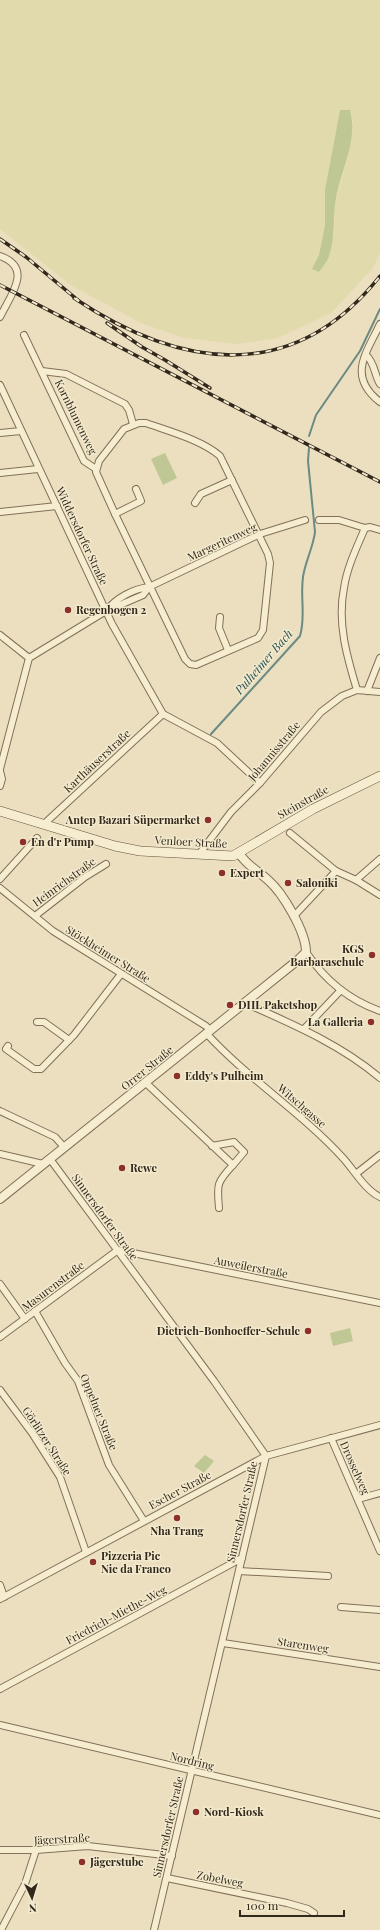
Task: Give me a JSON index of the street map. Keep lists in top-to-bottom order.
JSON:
{
  "streets": {
    "main road": ["Steinstraße", "Venloer Straße"],
    "street": [
      "Kornblumenweg",
      "Widdersdorfer Straße",
      "Margeritenweg",
      "Johannisstraße",
      "Karthäuserstraße",
      "Heinrichstraße",
      "Stöckheimer Straße",
      "Orrer Straße",
      "Witschgasse",
      "Sinnersdorfer Straße",
      "Auweilerstraße",
      "Masurenstraße",
      "Oppelner Straße",
      "Görlitzer Straße",
      "Drosselweg",
      "Escher Straße",
      "Friedrich-Miethe-Weg",
      "Starenweg",
      "Nordring",
      "Jägerstraße",
      "Zobelweg"
    ]
  },
  "crossings": [
    ["Kornblumenweg", "Margeritenweg"],
    ["Widdersdorfer Straße", "Margeritenweg"],
    ["Widdersdorfer Straße", "Karthäuserstraße"],
    ["Johannisstraße", "Venloer Straße"],
    ["Karthäuserstraße", "Venloer Straße"],
    ["Steinstraße", "Venloer Straße"],
    ["Venloer Straße", "Orrer Straße"],
    ["Heinrichstraße", "Stöckheimer Straße"],
    ["Stöckheimer Straße", "Orrer Straße"],
    ["Stöckheimer Straße", "Witschgasse"],
    ["Orrer Straße", "Witschgasse"],
    ["Orrer Straße", "Sinnersdorfer Straße"],
    ["Sinnersdorfer Straße", "Auweilerstraße"],
    ["Sinnersdorfer Straße", "Masurenstraße"],
    ["Sinnersdorfer Straße", "Escher Straße"],
    ["Sinnersdorfer Straße", "Friedrich-Miethe-Weg"],
    ["Sinnersdorfer Straße", "Starenweg"],
    ["Sinnersdorfer Straße", "Nordring"],
    ["Sinnersdorfer Straße", "Jägerstraße"],
    ["Sinnersdorfer Straße", "Zobelweg"],
    ["Auweilerstraße", "Masurenstraße"],
    ["Masurenstraße", "Oppelner Straße"],
    ["Oppelner Straße", "Escher Straße"],
    ["Görlitzer Straße", "Escher Straße"],
    ["Drosselweg", "Escher Straße"]
  ],
  "water": ["Pulheimer Bach"],
  "places": [
    "Regenbogen 2",
    "Antep Bazari Süpermarket",
    "En d'r Pump",
    "Expert",
    "Saloniki",
    "KGS Barbaraschule",
    "DHL Paketshop",
    "La Galleria",
    "Eddy's Pulheim",
    "Rewe",
    "Dietrich-Bonhoeffer-Schule",
    "Nha Trang",
    "Pizzeria Pic Nic da Franco",
    "Nord-Kiosk",
    "Jägerstube"
  ],
  "scale_bar": "100 m",
  "north": "bottom"
}
